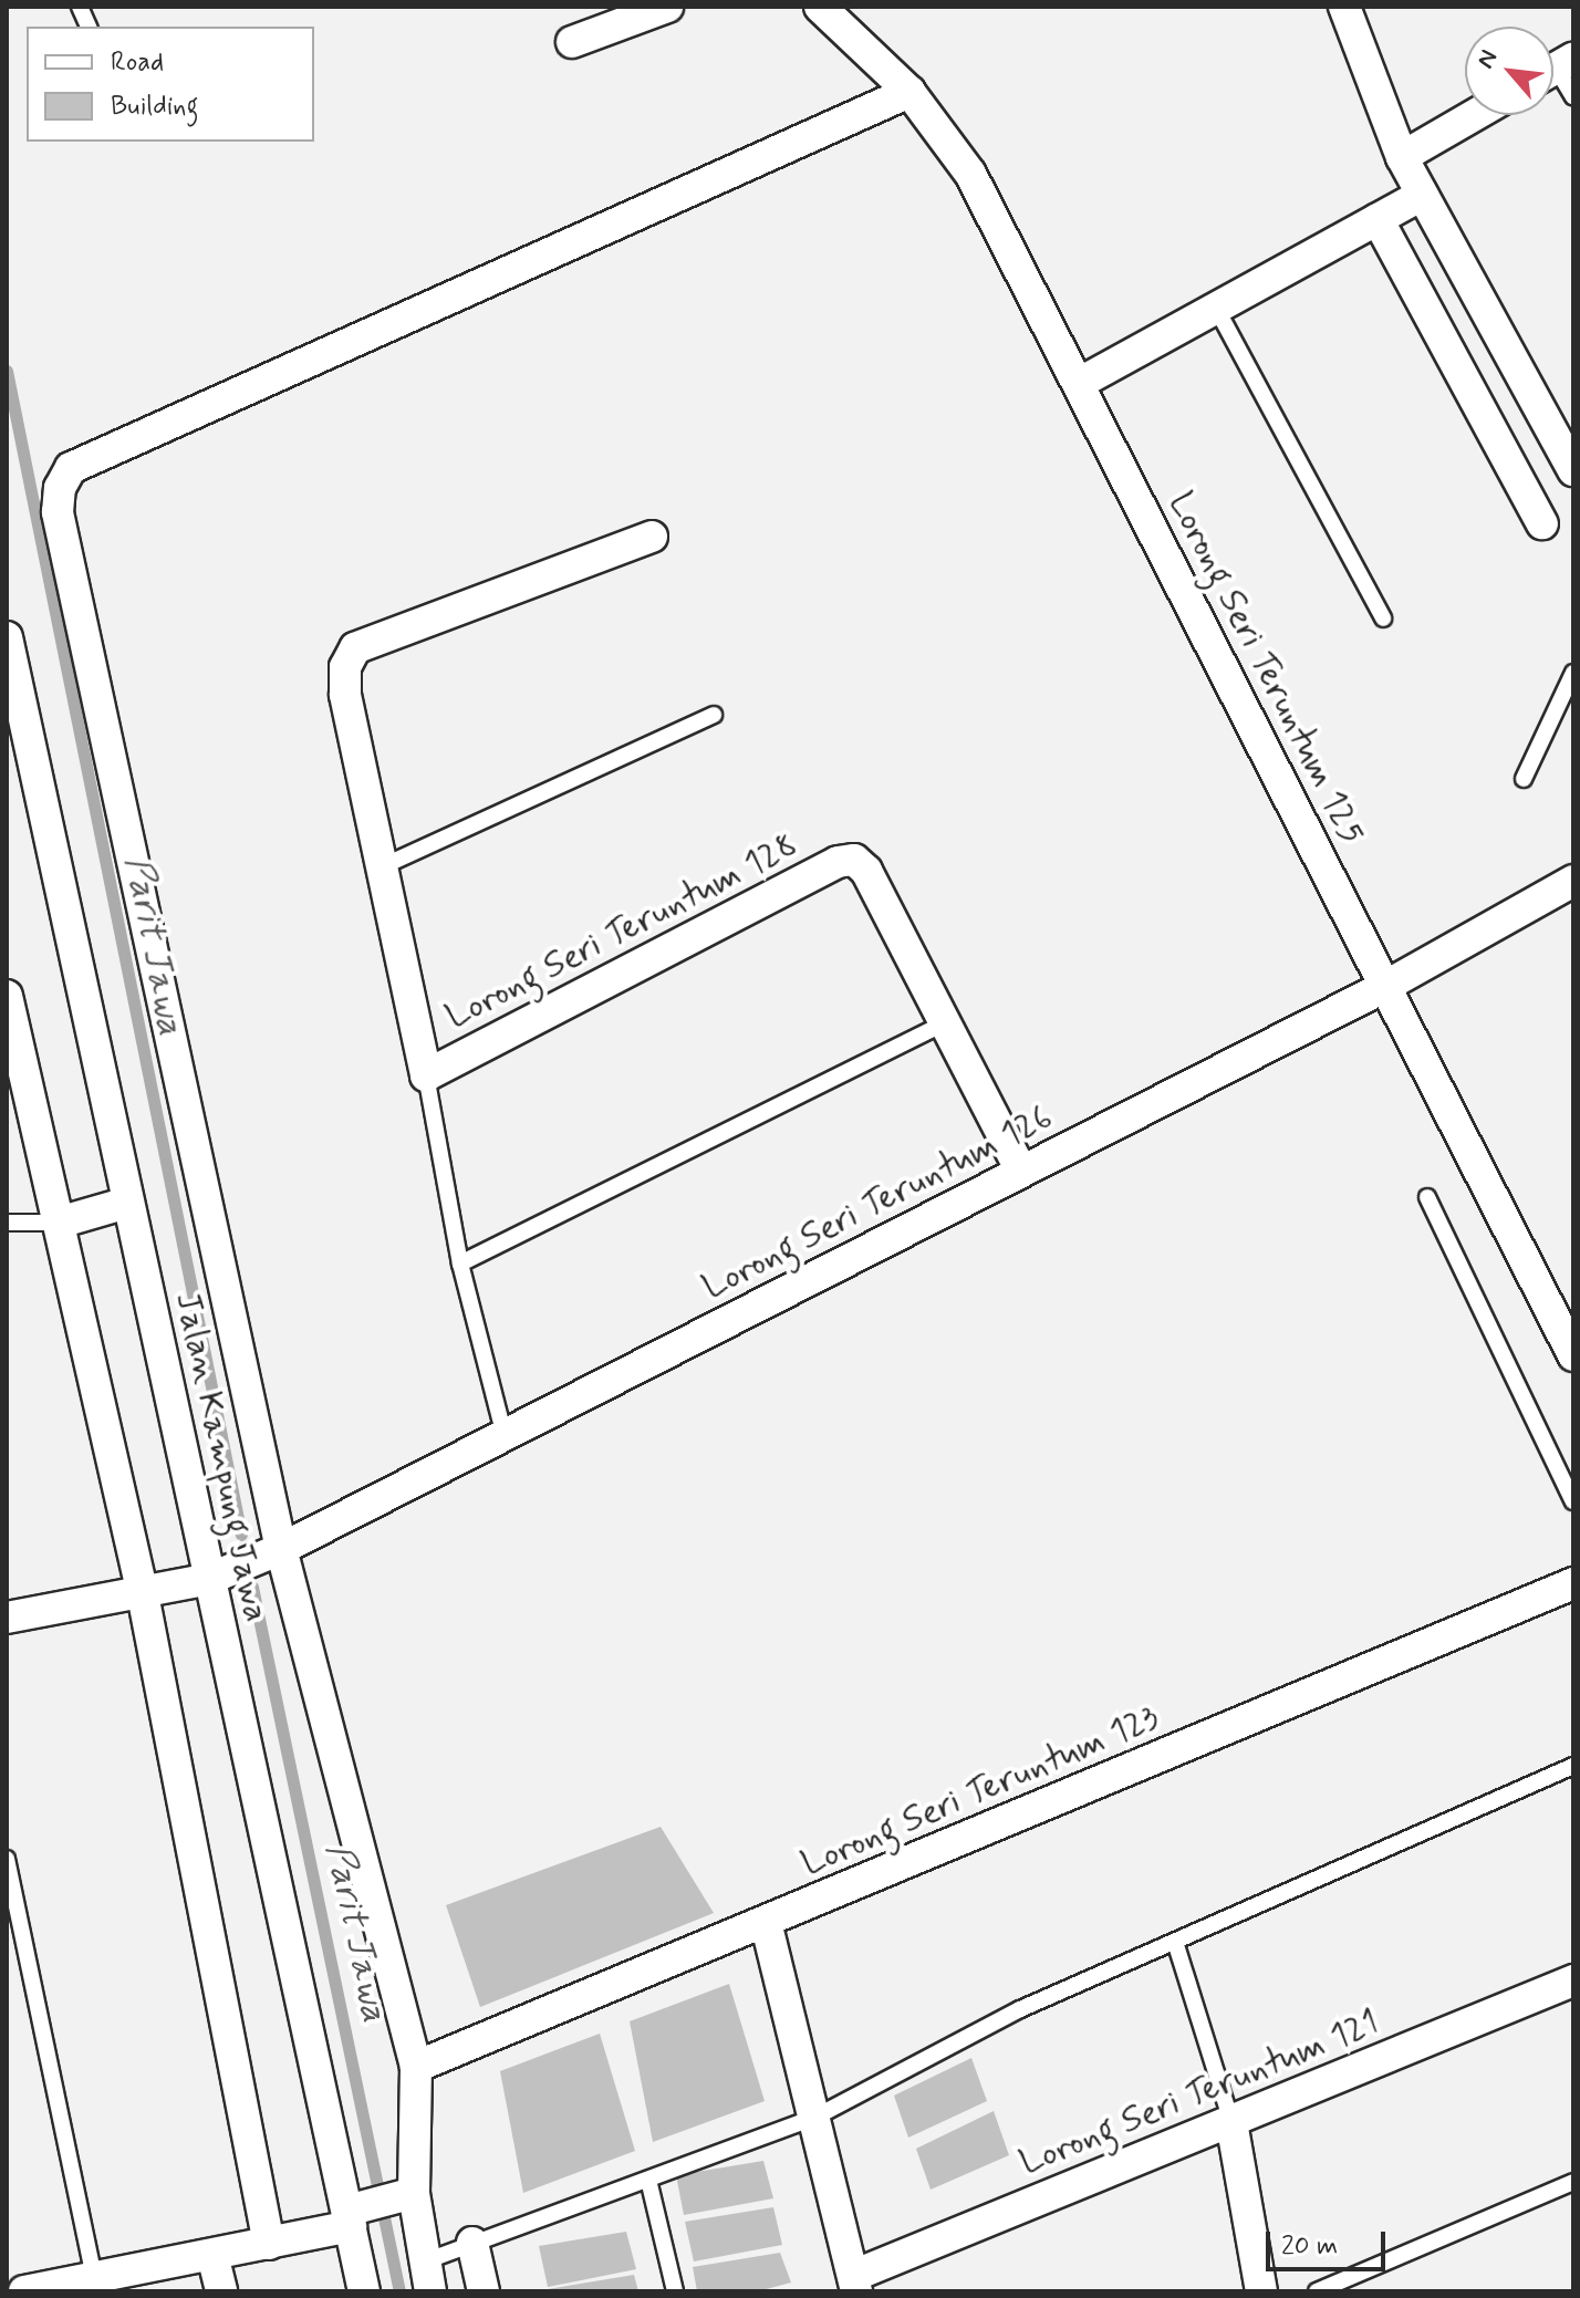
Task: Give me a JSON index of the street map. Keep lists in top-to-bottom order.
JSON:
{
  "streets": {
    "street": [
      "Lorong Seri Teruntum 125",
      "Lorong Seri Teruntum 128",
      "Lorong Seri Teruntum 126",
      "Jalan Kampung Jawa",
      "Lorong Seri Teruntum 123",
      "Lorong Seri Teruntum 121"
    ]
  },
  "crossings": [
    ["Lorong Seri Teruntum 125", "Lorong Seri Teruntum 126"],
    ["Lorong Seri Teruntum 126", "Jalan Kampung Jawa"]
  ],
  "water": ["Parit Jawa"],
  "legend": ["Road", "Building"],
  "scale_bar": "20 m",
  "north": "top left"
}
